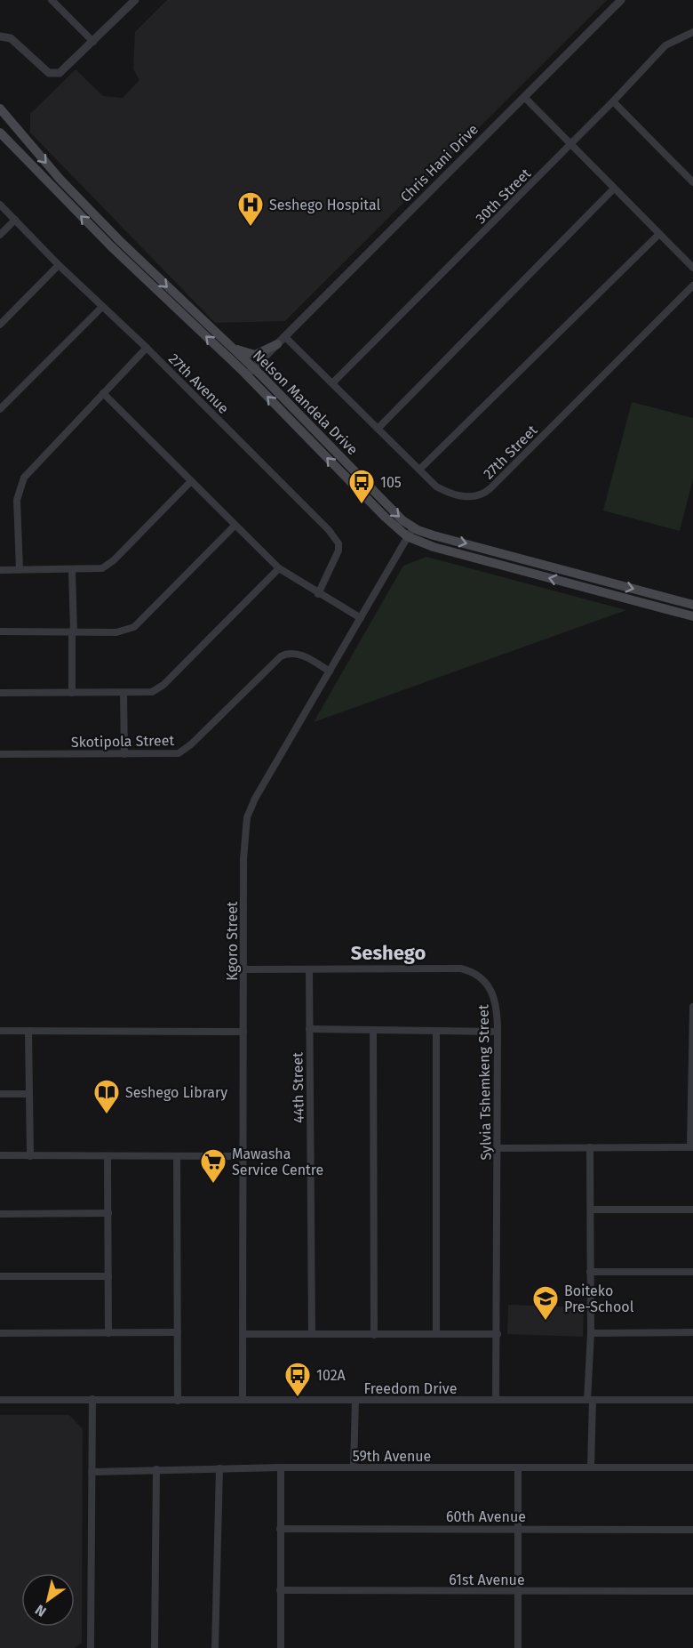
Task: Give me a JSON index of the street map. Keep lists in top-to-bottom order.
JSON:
{
  "streets": {
    "main road": ["Nelson Mandela Drive"],
    "street": [
      "Chris Hani Drive",
      "30th Street",
      "27th Avenue",
      "27th Street",
      "Skotipola Street",
      "Kgoro Street",
      "Sylvia Tshemkeng Street",
      "44th Street",
      "Freedom Drive",
      "59th Avenue",
      "60th Avenue",
      "61st Avenue"
    ]
  },
  "crossings": [
    ["Chris Hani Drive", "Nelson Mandela Drive"],
    ["Chris Hani Drive", "27th Street"],
    ["30th Street", "27th Street"],
    ["Nelson Mandela Drive", "Kgoro Street"],
    ["Skotipola Street", "Kgoro Street"],
    ["Kgoro Street", "Sylvia Tshemkeng Street"],
    ["Kgoro Street", "Freedom Drive"],
    ["Sylvia Tshemkeng Street", "44th Street"],
    ["Sylvia Tshemkeng Street", "Freedom Drive"]
  ],
  "districts": ["Seshego"],
  "places": {
    "hospital": ["Seshego Hospital"],
    "bus stop": ["105", "102A"],
    "library": ["Seshego Library"],
    "supermarket": ["Mawasha Service Centre"],
    "school or university": ["Boiteko Pre-School"]
  },
  "north": "bottom left"
}
